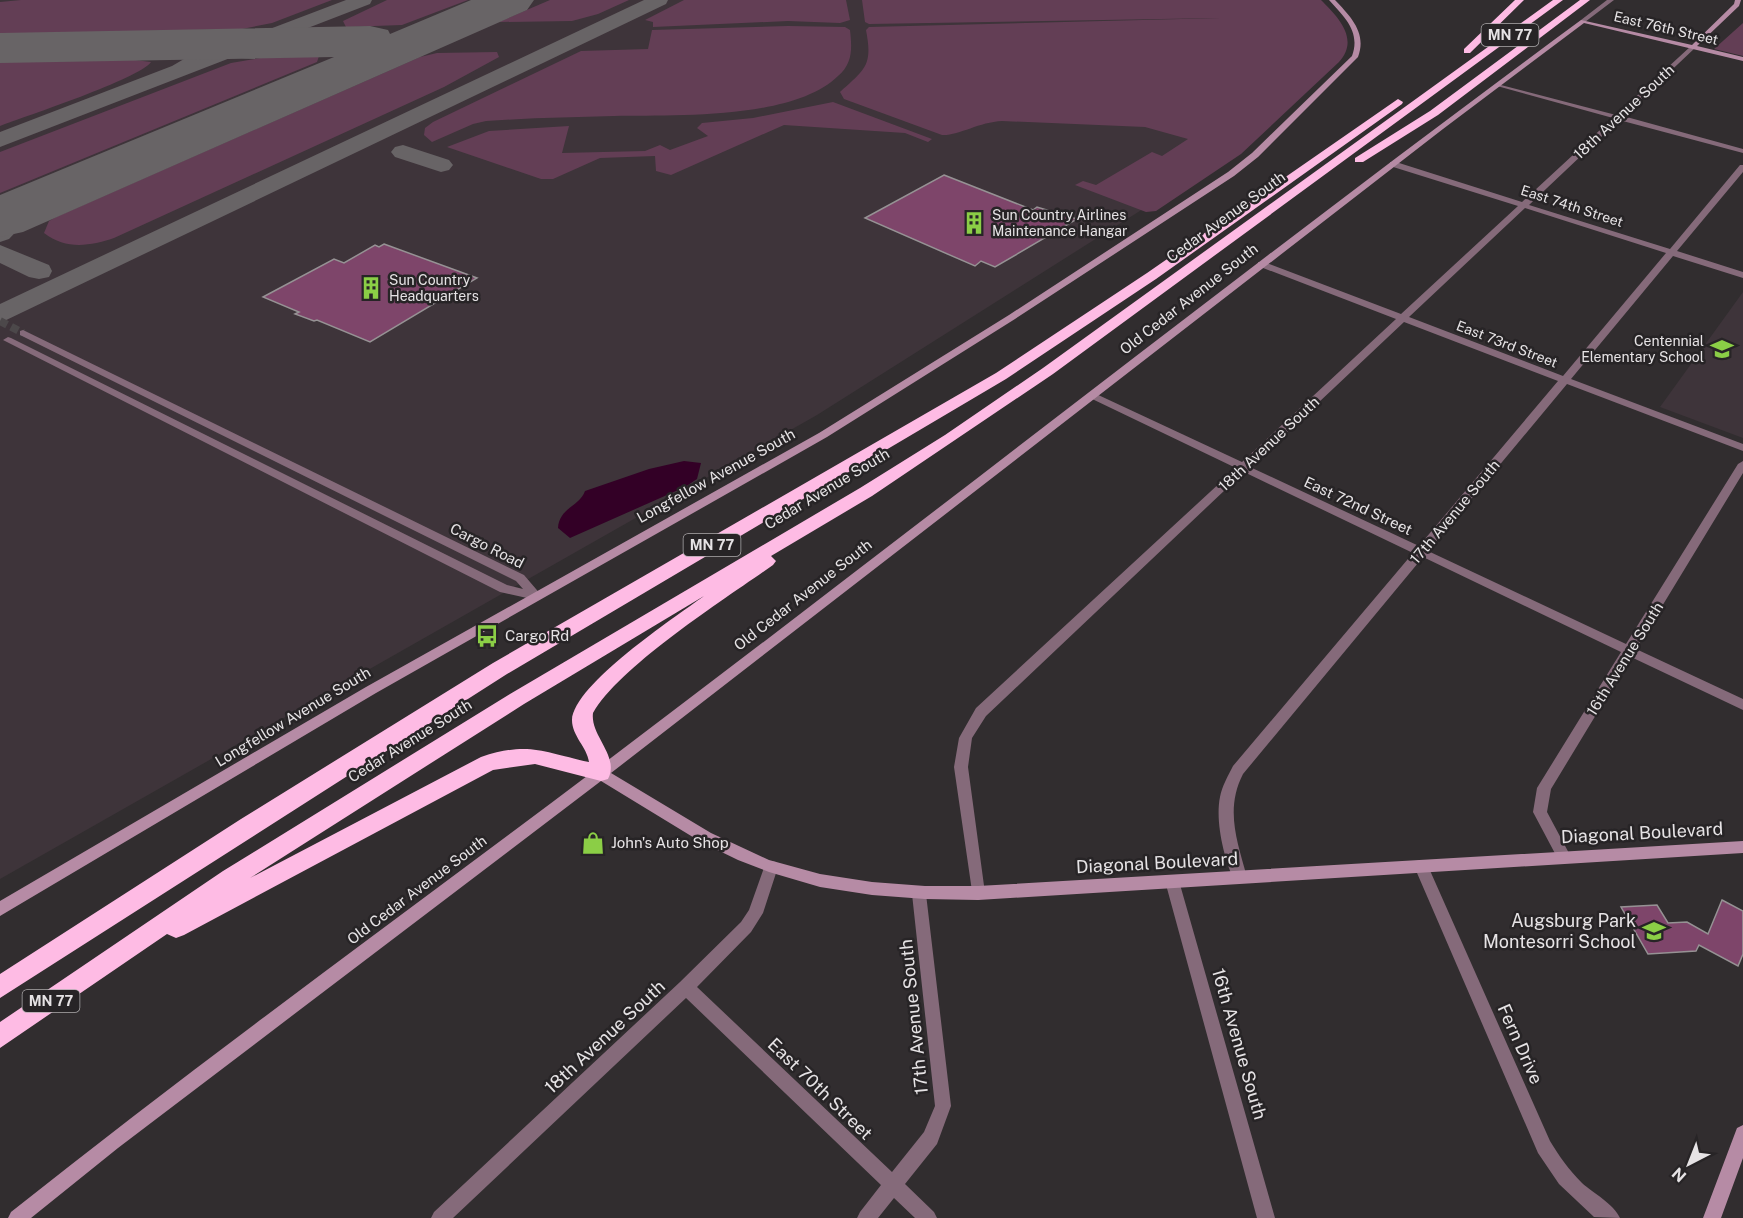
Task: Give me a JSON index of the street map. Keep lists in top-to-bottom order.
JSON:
{
  "streets": {
    "highway": ["MN 77", "Cedar Avenue South"],
    "street": [
      "East 76th Street",
      "18th Avenue South",
      "East 74th Street",
      "Old Cedar Avenue South",
      "East 73rd Street",
      "Longfellow Avenue South",
      "East 72nd Street",
      "17th Avenue South",
      "Cargo Road",
      "16th Avenue South",
      "Diagonal Boulevard",
      "Fern Drive",
      "East 70th Street"
    ]
  },
  "crossings": [
    ["East 76th Street", "18th Avenue South"],
    ["East 76th Street", "Old Cedar Avenue South"],
    ["18th Avenue South", "East 74th Street"],
    ["18th Avenue South", "East 73rd Street"],
    ["18th Avenue South", "East 72nd Street"],
    ["18th Avenue South", "Diagonal Boulevard"],
    ["18th Avenue South", "East 70th Street"],
    ["East 74th Street", "Old Cedar Avenue South"],
    ["East 74th Street", "17th Avenue South"],
    ["Old Cedar Avenue South", "East 73rd Street"],
    ["Old Cedar Avenue South", "East 72nd Street"],
    ["Old Cedar Avenue South", "Diagonal Boulevard"],
    ["East 73rd Street", "17th Avenue South"],
    ["Longfellow Avenue South", "Cargo Road"],
    ["East 72nd Street", "17th Avenue South"],
    ["East 72nd Street", "16th Avenue South"],
    ["17th Avenue South", "Diagonal Boulevard"],
    ["17th Avenue South", "East 70th Street"],
    ["16th Avenue South", "Diagonal Boulevard"],
    ["Diagonal Boulevard", "Fern Drive"]
  ],
  "places": {
    "building": ["Sun Country Airlines Maintenance Hangar", "Sun Country Headquarters"],
    "school or university": ["Centennial Elementary School", "Augsburg Park Montesorri School"],
    "bus stop": ["Cargo Rd"],
    "shop": ["John's Auto Shop"]
  },
  "north": "bottom left"
}
